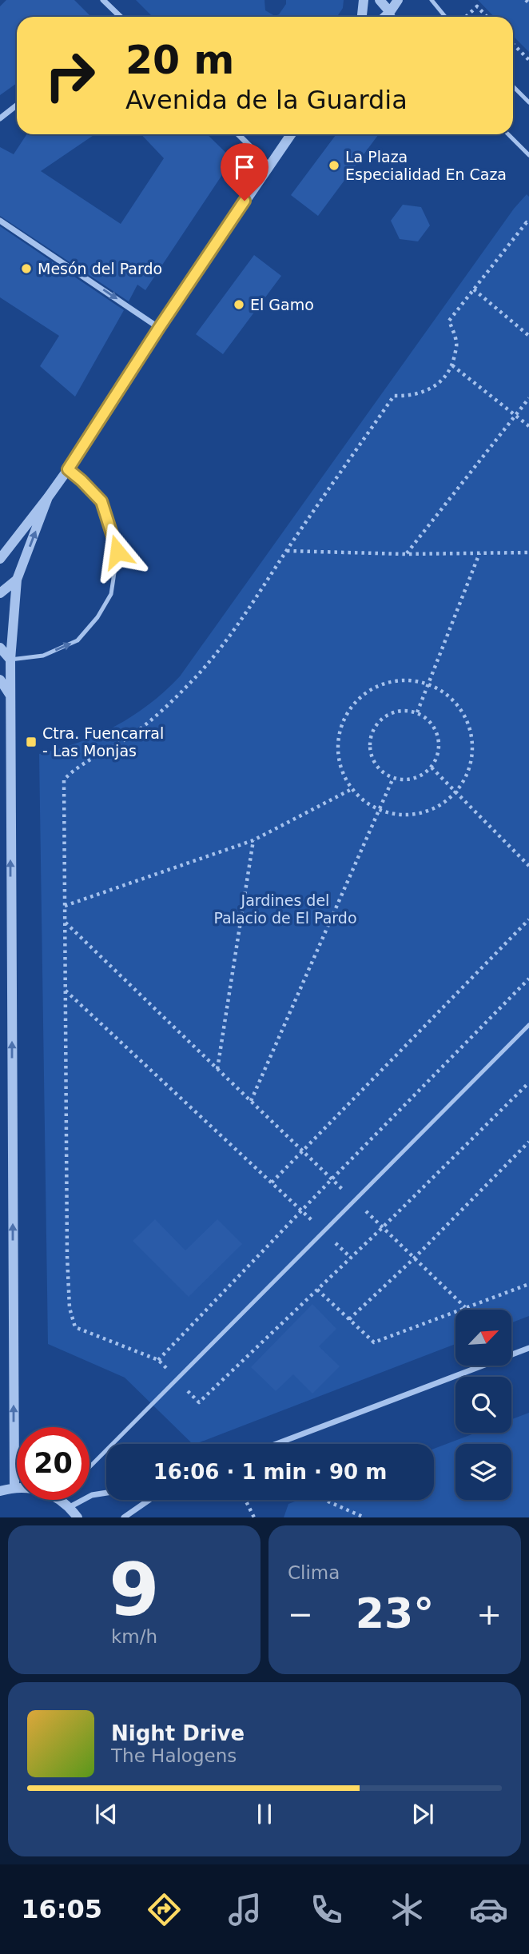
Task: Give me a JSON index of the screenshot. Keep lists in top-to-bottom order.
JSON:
{
  "parks": ["Jardines del Palacio de El Pardo"],
  "places": {
    "other": ["La Plaza Especialidad En Caza", "Mesón del Pardo", "El Gamo"],
    "transit": ["Ctra. Fuencarral - Las Monjas"]
  },
  "north": "top right",
  "page": {
    "turn": ["20 m", "Avenida de la Guardia"],
    "limit": "20",
    "trip": "16:06 · 1 min · 90 m",
    "tile": [
      ["9", "km/h"],
      "Clima"
    ],
    "heat": ["−", "23°", "+"],
    "song": ["Night Drive", "The Halogens"],
    "tabs": "16:05"
  }
}
